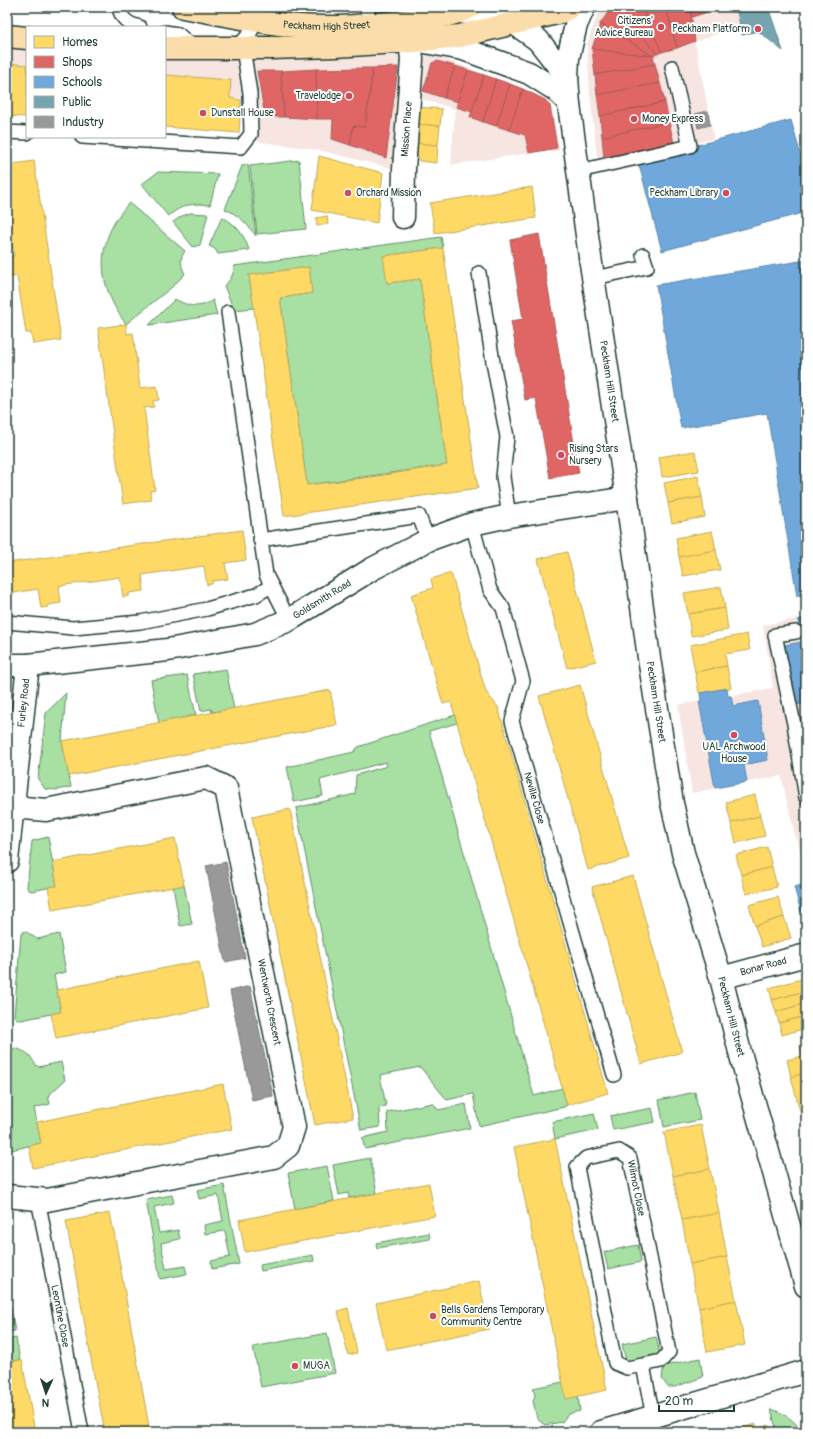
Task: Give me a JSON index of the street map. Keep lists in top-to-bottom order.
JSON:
{
  "streets": {
    "highway": ["Peckham High Street"],
    "street": [
      "Mission Place",
      "Peckham Hill Street",
      "Goldsmith Road",
      "Furley Road",
      "Bonar Road",
      "Wentworth Crescent"
    ],
    "lane": ["Neville Close", "Wilmot Close", "Leontine Close"]
  },
  "crossings": [
    ["Peckham High Street", "Mission Place"],
    ["Peckham High Street", "Peckham Hill Street"],
    ["Peckham Hill Street", "Goldsmith Road"],
    ["Peckham Hill Street", "Bonar Road"],
    ["Goldsmith Road", "Furley Road"],
    ["Goldsmith Road", "Neville Close"],
    ["Furley Road", "Wentworth Crescent"],
    ["Wentworth Crescent", "Leontine Close"]
  ],
  "places": [
    "Citizens' Advice Bureau",
    "Peckham Platform",
    "Travelodge",
    "Dunstall House",
    "Money Express",
    "Orchard Mission",
    "Peckham Library",
    "Rising Stars Nursery",
    "UAL Archwood House",
    "Bells Gardens Temporary Community Centre",
    "MUGA"
  ],
  "legend": [
    "Homes",
    "Shops",
    "Schools",
    "Public",
    "Industry"
  ],
  "scale_bar": "20 m",
  "north": "bottom"
}
